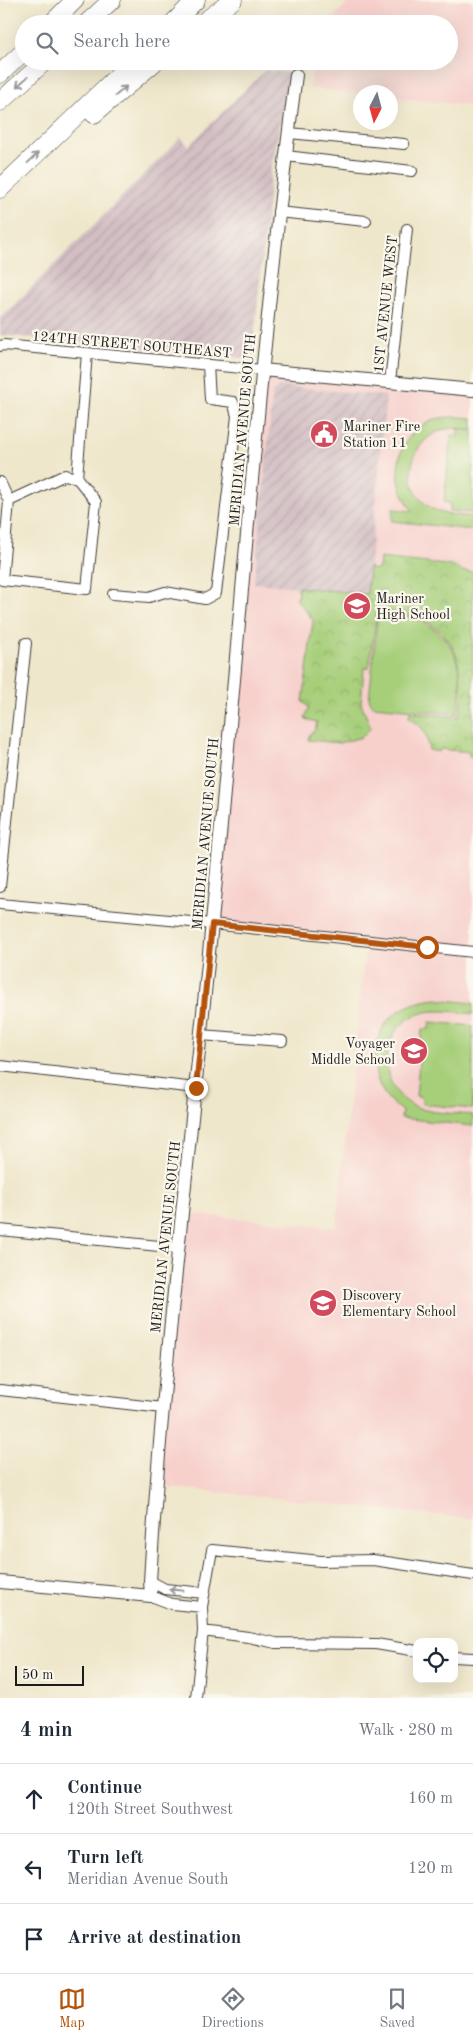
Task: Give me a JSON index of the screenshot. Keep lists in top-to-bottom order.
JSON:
{
  "streets": {
    "street": ["1ST AVENUE WEST", "124TH STREET SOUTHEAST", "MERIDIAN AVENUE SOUTH"]
  },
  "crossings": [
    ["124TH STREET SOUTHEAST", "MERIDIAN AVENUE SOUTH"]
  ],
  "places": {
    "public building": ["Mariner Fire Station 11"],
    "school or university": ["Mariner High School", "Voyager Middle School", "Discovery Elementary School"]
  },
  "scale_bar": "50 m",
  "north": "bottom",
  "page": {
    "search": "Search here",
    "scale": "50 m",
    "heading": ["4 min", "Walk · 280 m"],
    "list": [
      ["Continue", "120th Street Southwest", "160 m"],
      ["Turn left", "Meridian Avenue South", "120 m"],
      "Arrive at destination"
    ],
    "nav": ["Map", "Directions", "Saved"]
  }
}
